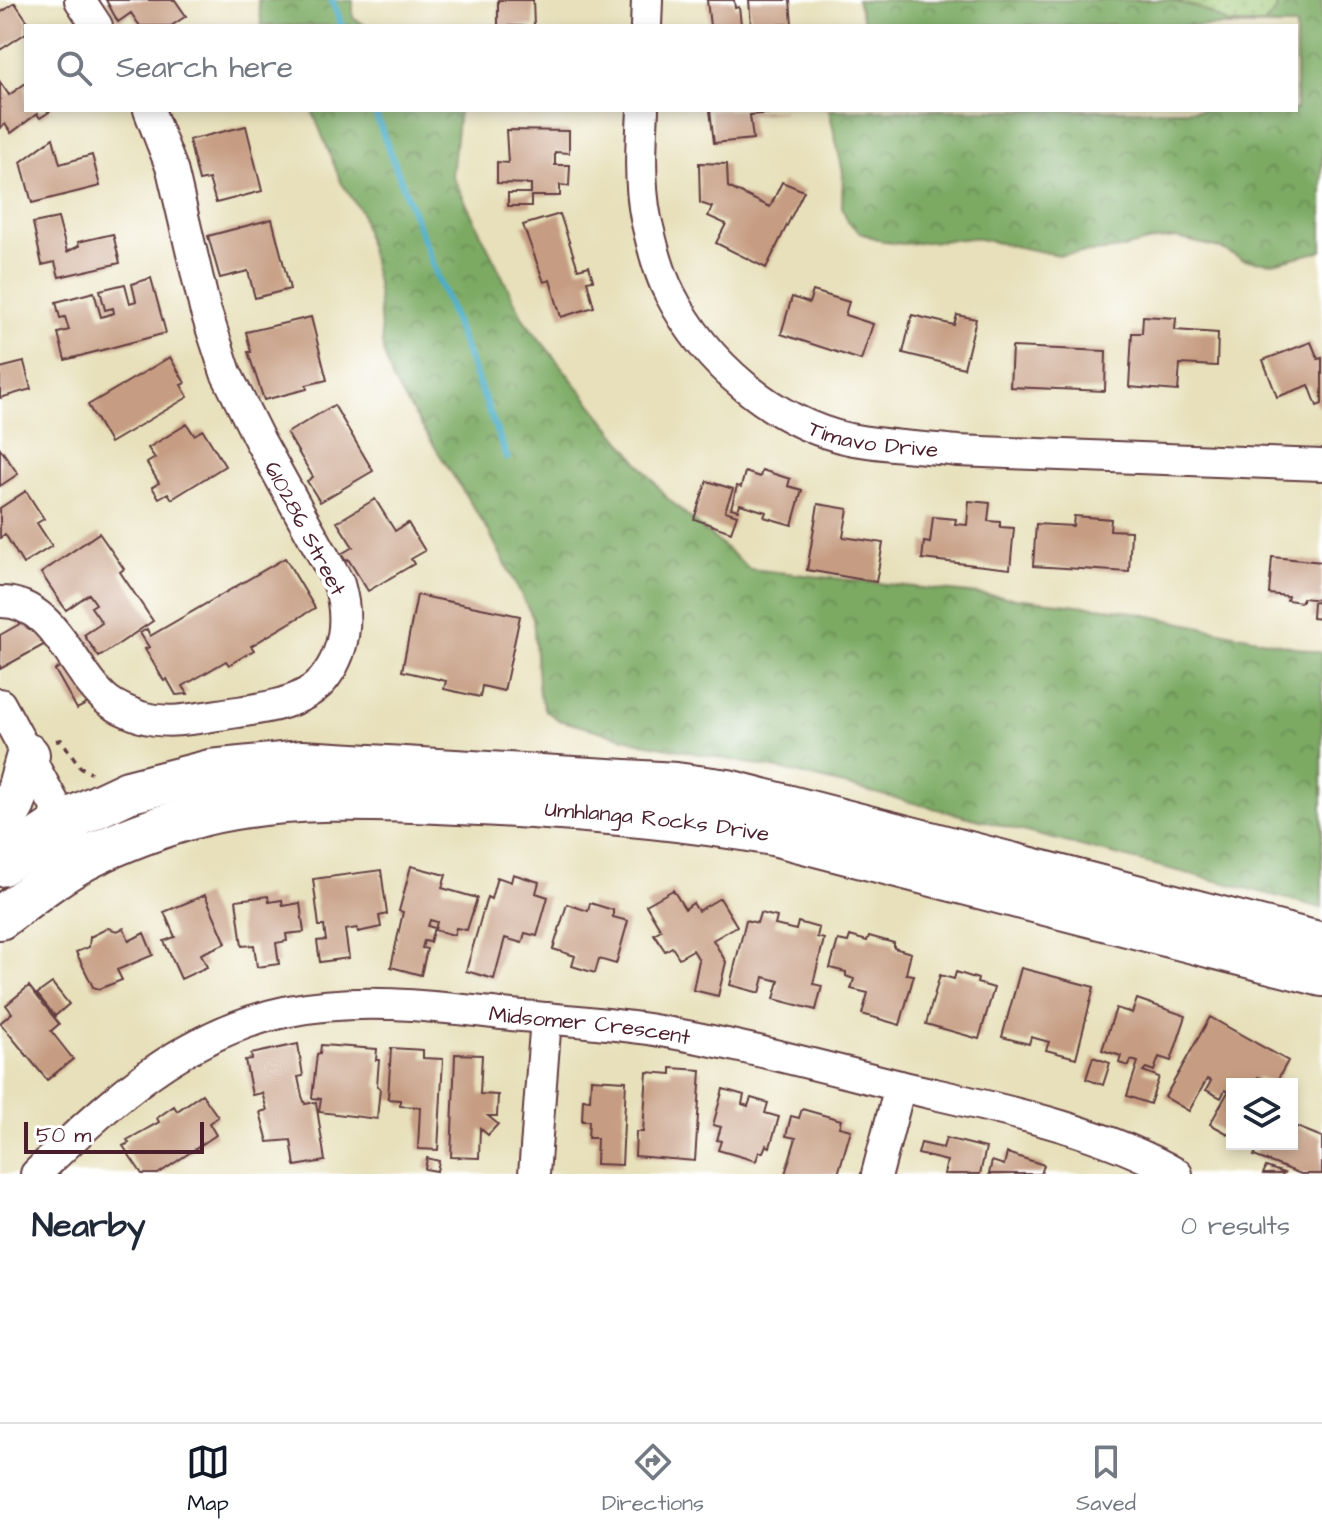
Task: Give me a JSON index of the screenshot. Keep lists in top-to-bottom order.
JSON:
{
  "streets": {
    "main road": ["Umhlanga Rocks Drive"],
    "street": ["Timavo Drive", "610286 Street", "Midsomer Crescent"]
  },
  "scale_bar": "50 m",
  "page": {
    "search": "Search here",
    "scale": "50 m",
    "heading": ["Nearby", "0 results"],
    "nav": ["Map", "Directions", "Saved"]
  }
}
